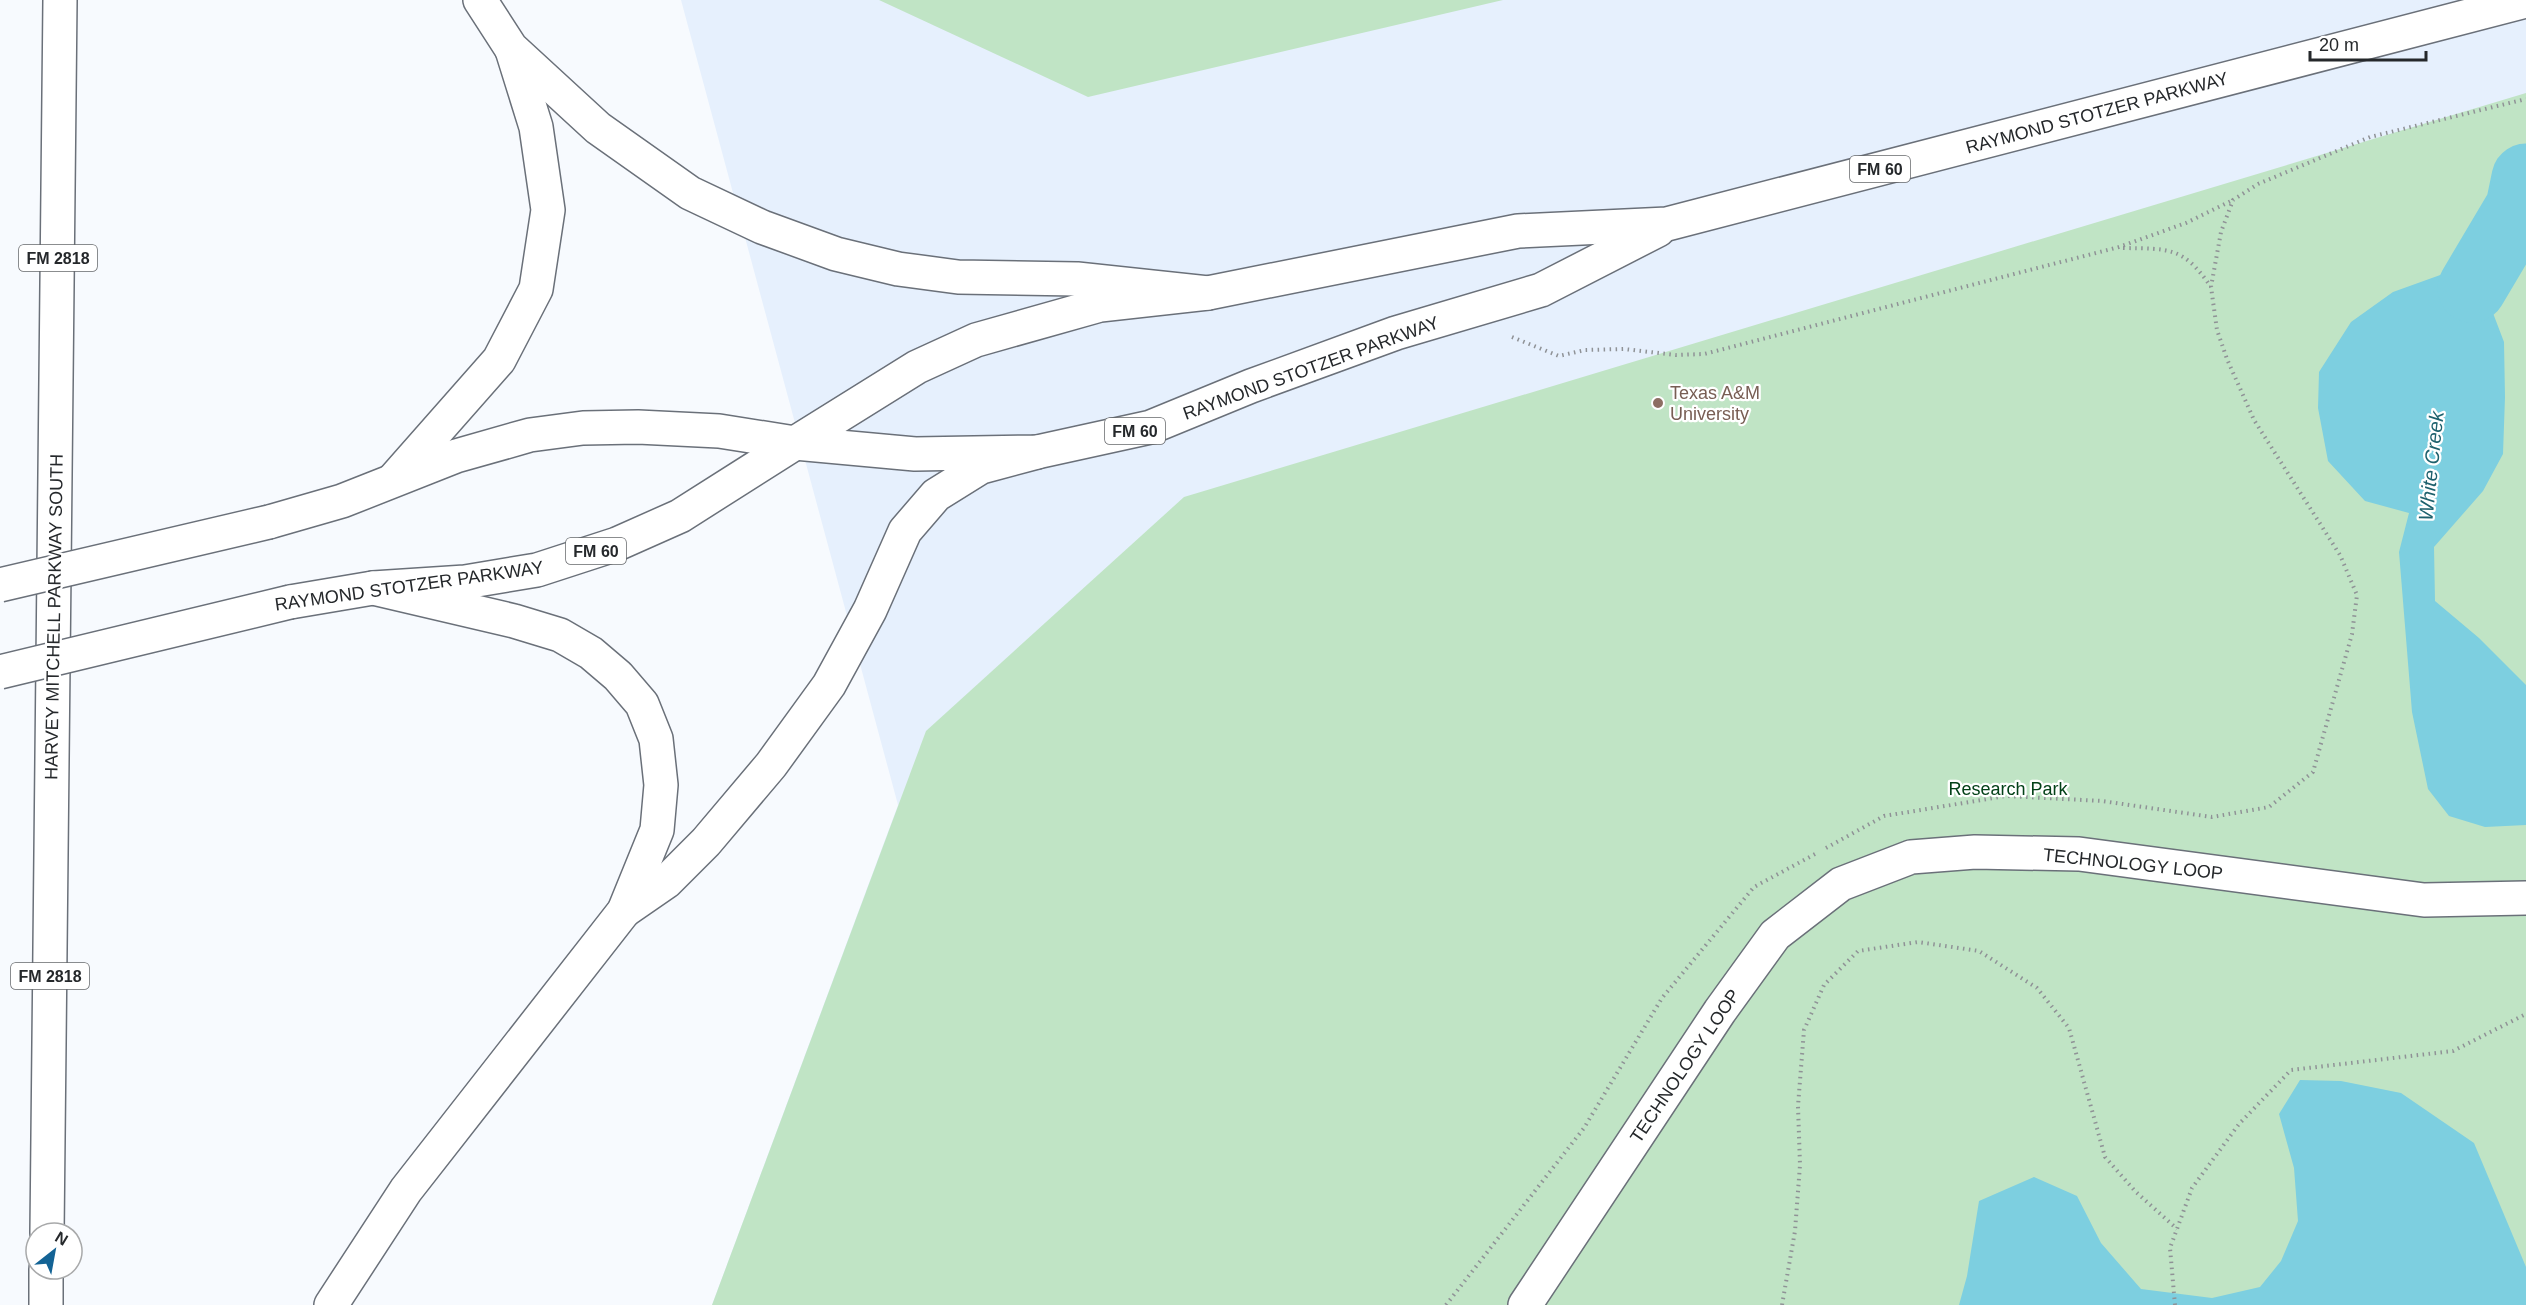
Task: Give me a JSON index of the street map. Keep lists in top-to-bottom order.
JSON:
{
  "streets": {
    "main road": [
      "RAYMOND STOTZER PARKWAY",
      "FM 60",
      "FM 2818",
      "HARVEY MITCHELL PARKWAY SOUTH",
      "TECHNOLOGY LOOP"
    ]
  },
  "water": ["White Creek"],
  "parks": ["Research Park"],
  "places": ["Texas A&M University"],
  "scale_bar": "20 m",
  "north": "top right"
}
